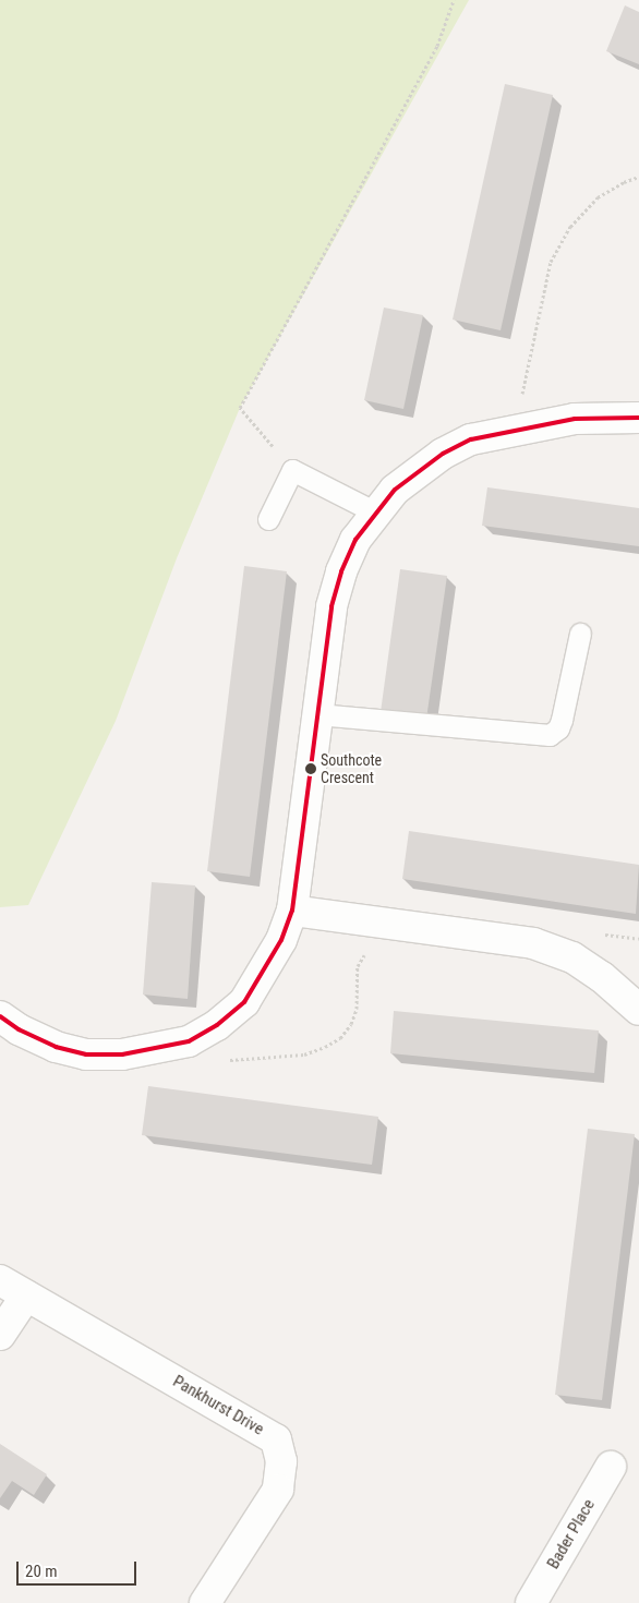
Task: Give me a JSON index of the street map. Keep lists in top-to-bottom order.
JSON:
{
  "streets": {
    "street": ["Pankhurst Drive", "Bader Place"]
  },
  "places": ["Southcote Crescent"],
  "scale_bar": "20 m"
}
